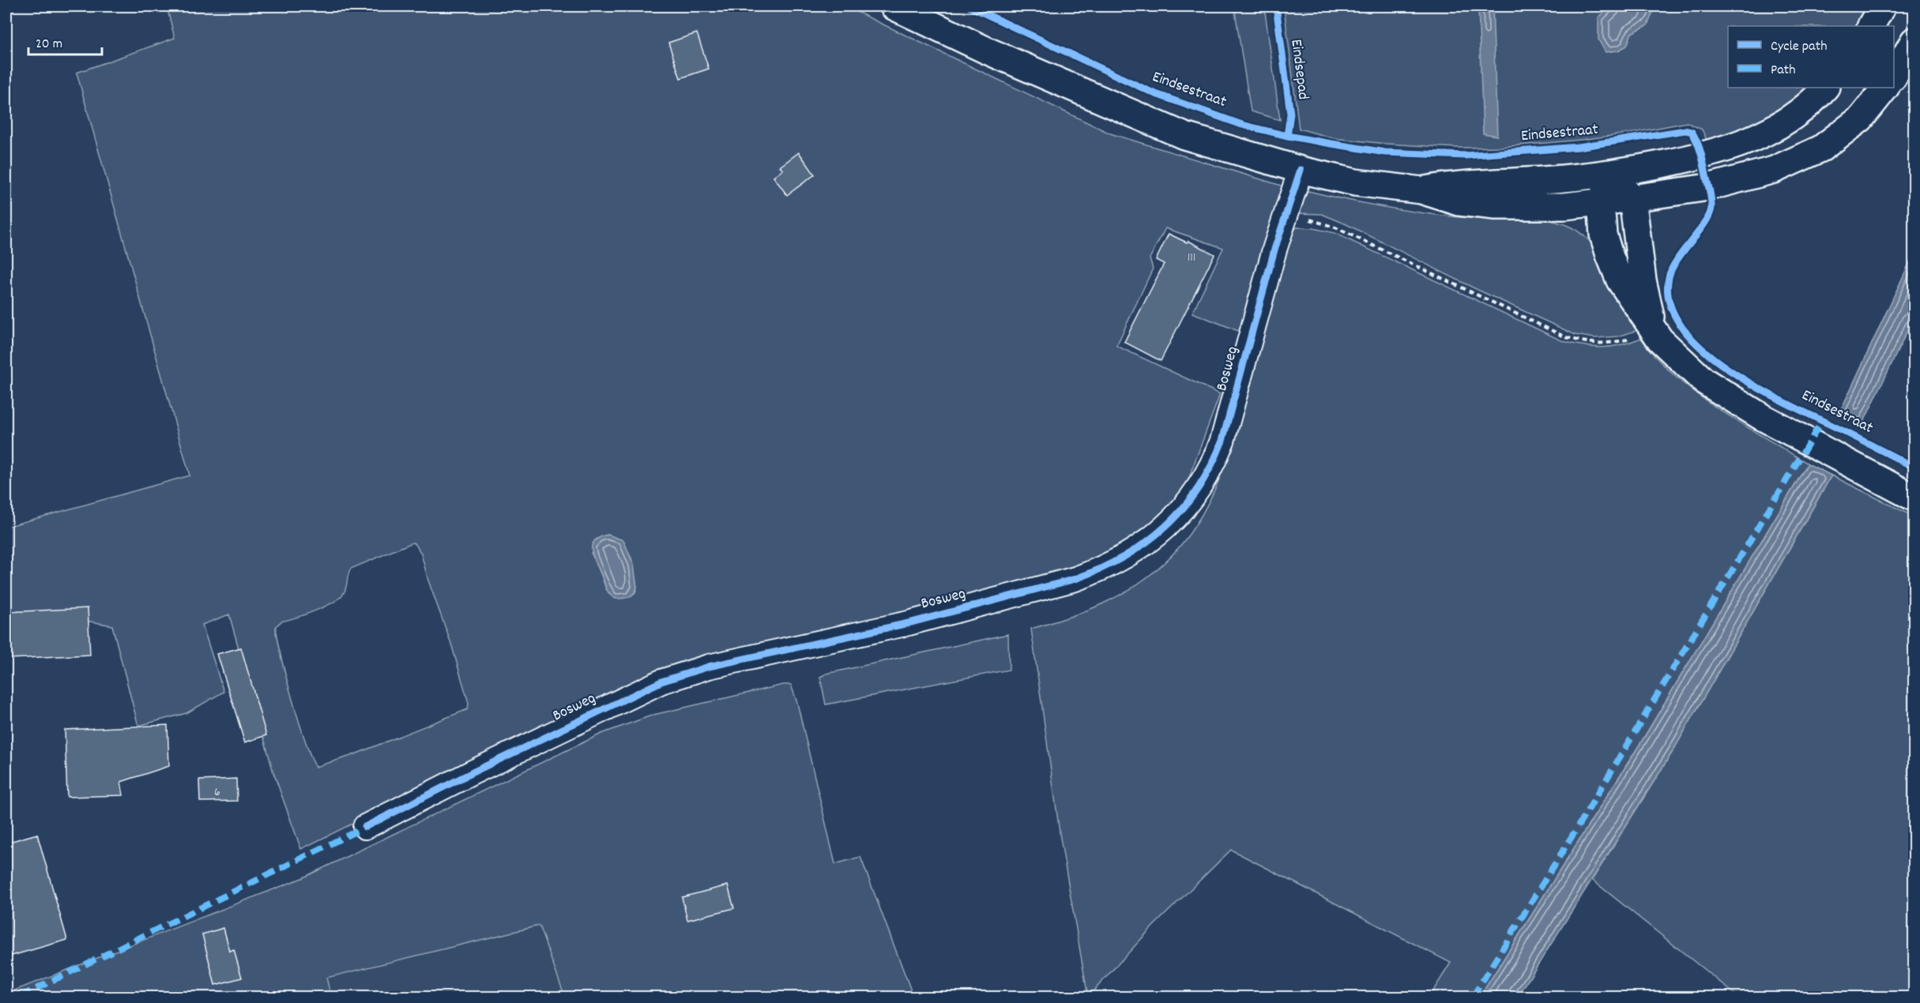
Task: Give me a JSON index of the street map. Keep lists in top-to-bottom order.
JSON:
{
  "streets": {
    "street": ["Bosweg"],
    "cycle path": ["Eindsepad", "Eindsestraat"]
  },
  "house_numbers": ["111", "6"],
  "legend": ["Cycle path", "Path"],
  "scale_bar": "20 m"
}
